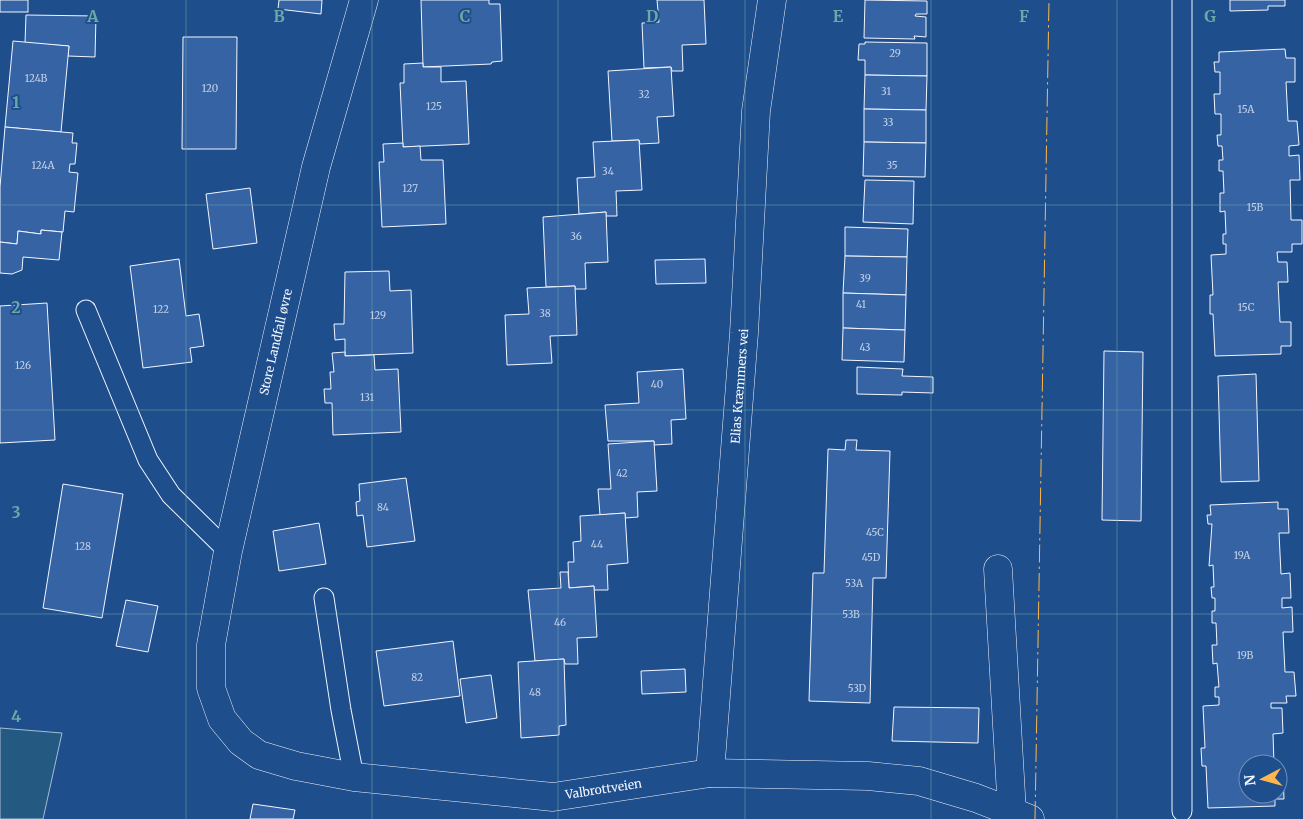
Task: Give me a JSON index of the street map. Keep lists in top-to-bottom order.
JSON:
{
  "streets": {
    "street": ["Store Landfall øvre", "Elias Kræmmers vei", "Valbrottveien"]
  },
  "crossings": [
    ["Store Landfall øvre", "Valbrottveien"],
    ["Elias Kræmmers vei", "Valbrottveien"]
  ],
  "house_numbers": [
    "29",
    "124B",
    "120",
    "31",
    "32",
    "125",
    "15A",
    "33",
    "124A",
    "35",
    "34",
    "127",
    "15B",
    "36",
    "39",
    "41",
    "15C",
    "122",
    "38",
    "129",
    "43",
    "126",
    "40",
    "131",
    "42",
    "84",
    "45C",
    "44",
    "128",
    "19A",
    "45D",
    "53A",
    "53B",
    "46",
    "19B",
    "82",
    "53D",
    "48"
  ],
  "north": "left",
  "grid": {
    "columns": [
      "A",
      "B",
      "C",
      "D",
      "E",
      "F",
      "G"
    ],
    "rows": [
      "1",
      "2",
      "3",
      "4"
    ]
  }
}
